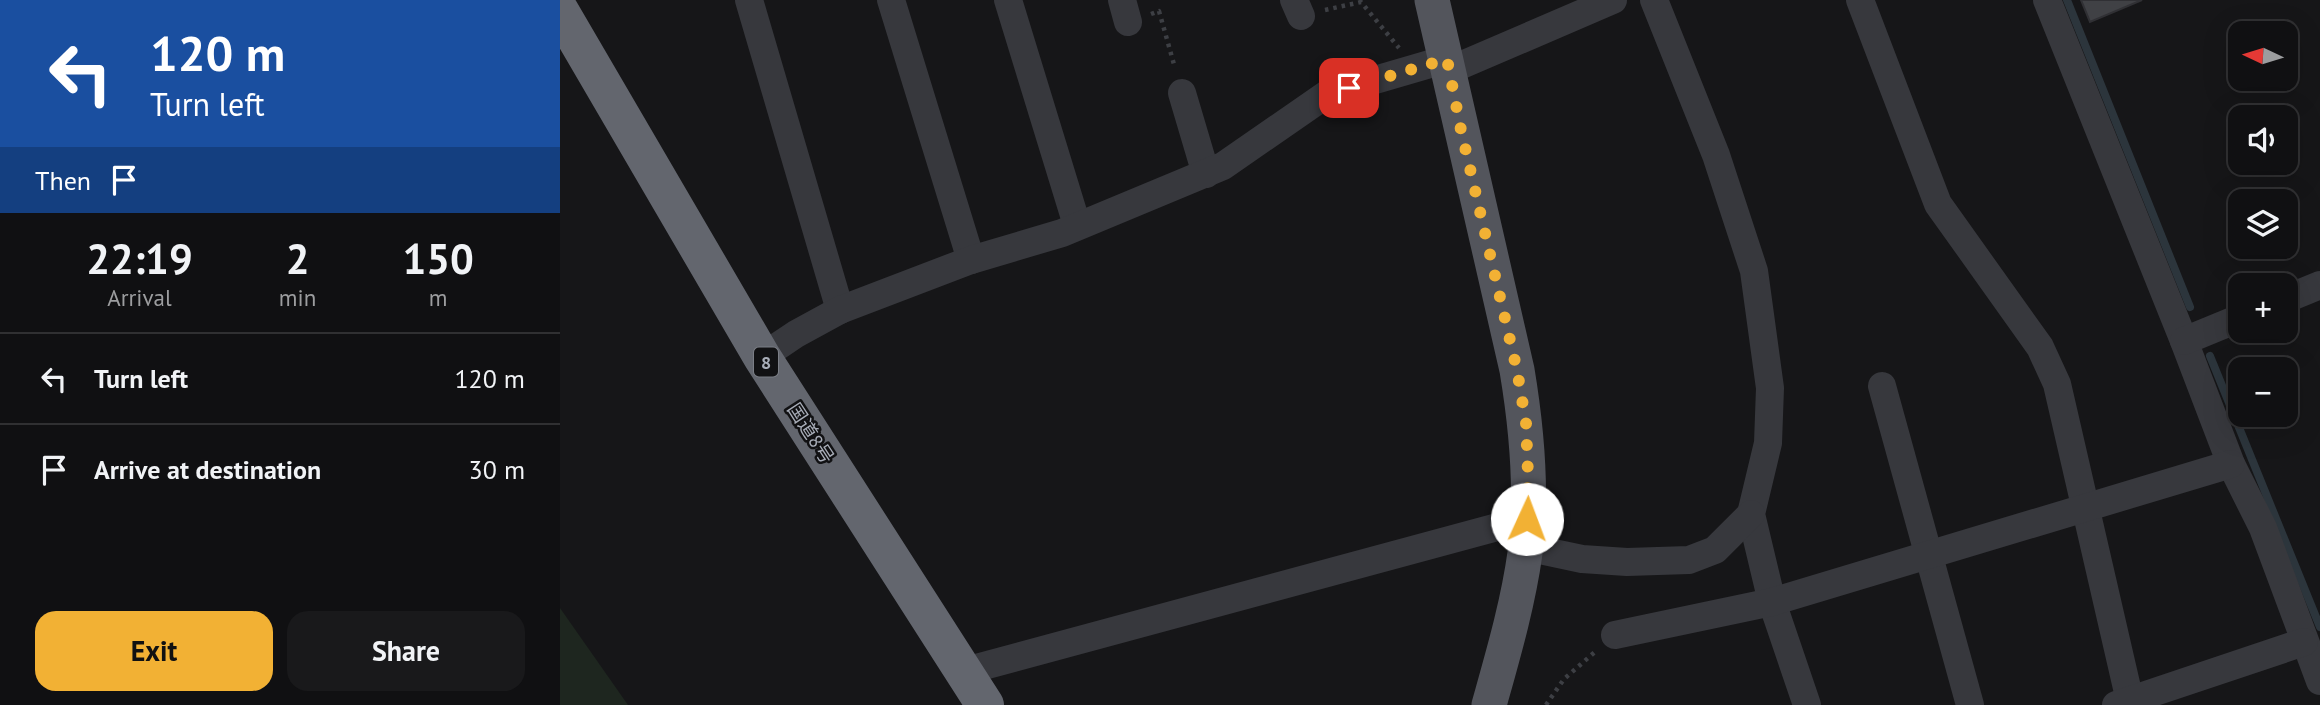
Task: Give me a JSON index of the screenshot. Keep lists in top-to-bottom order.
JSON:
{
  "streets": {
    "highway": ["8", "国道8号"]
  },
  "north": "left",
  "page": {
    "turn": ["120 m", "Turn left"],
    "map_buttons": ["+", "−"],
    "then": "Then",
    "eta": [
      "22:19",
      "Arrival",
      "2",
      "min",
      "150",
      "m"
    ],
    "list": [
      {
        "name": "Turn left",
        "value": "120 m"
      },
      {
        "name": "Arrive at destination",
        "value": "30 m"
      }
    ],
    "buttons": ["Exit", "Share"]
  }
}
